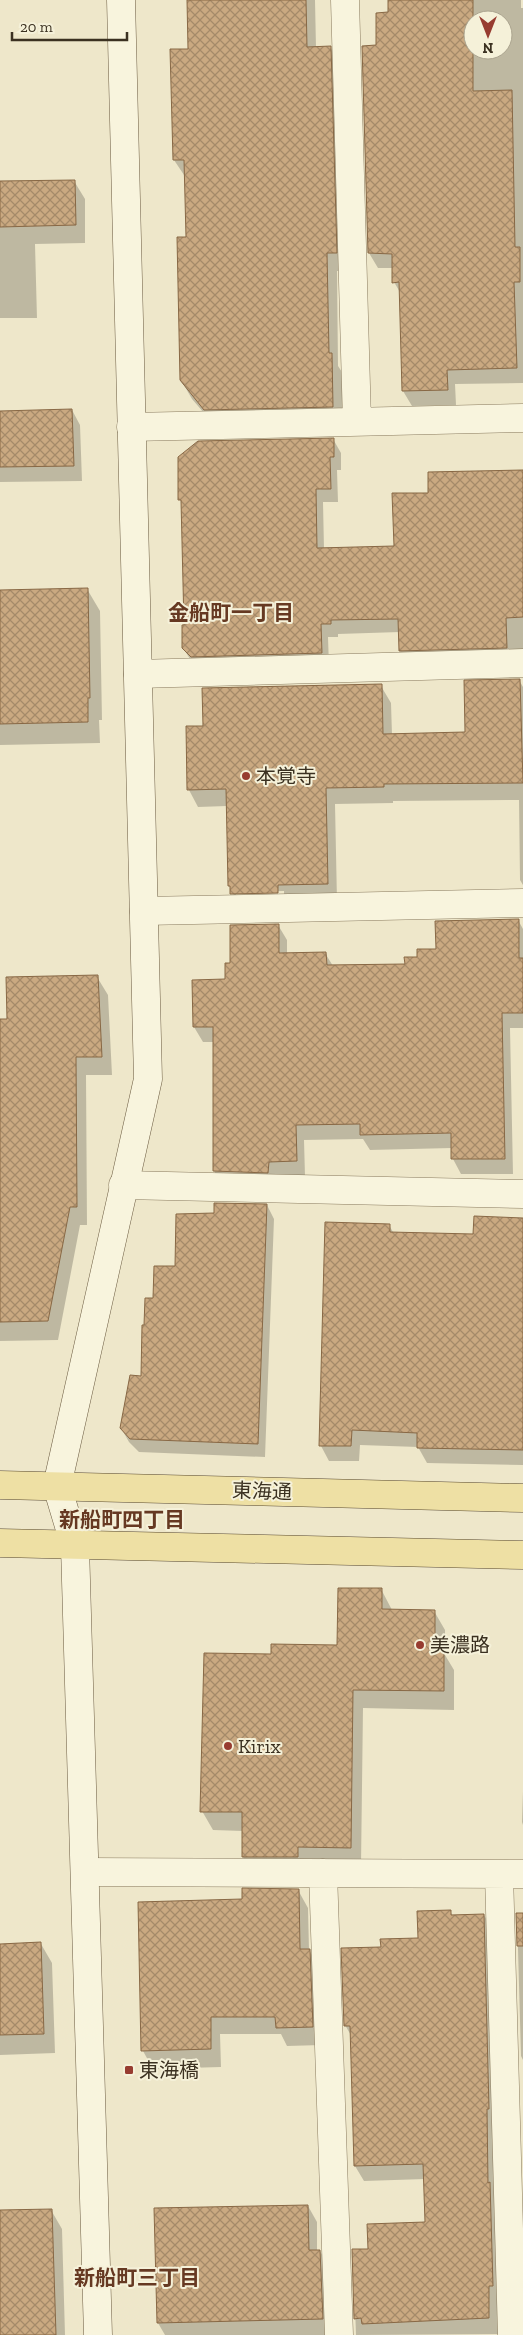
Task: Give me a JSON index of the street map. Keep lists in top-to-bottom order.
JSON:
{
  "streets": {
    "main road": ["東海通"]
  },
  "districts": ["金船町一丁目", "新船町四丁目", "新船町三丁目"],
  "places": {
    "other": ["本覚寺", "美濃路", "Kirix"],
    "transit": ["東海橋"]
  },
  "scale_bar": "20 m",
  "north": "bottom"
}
